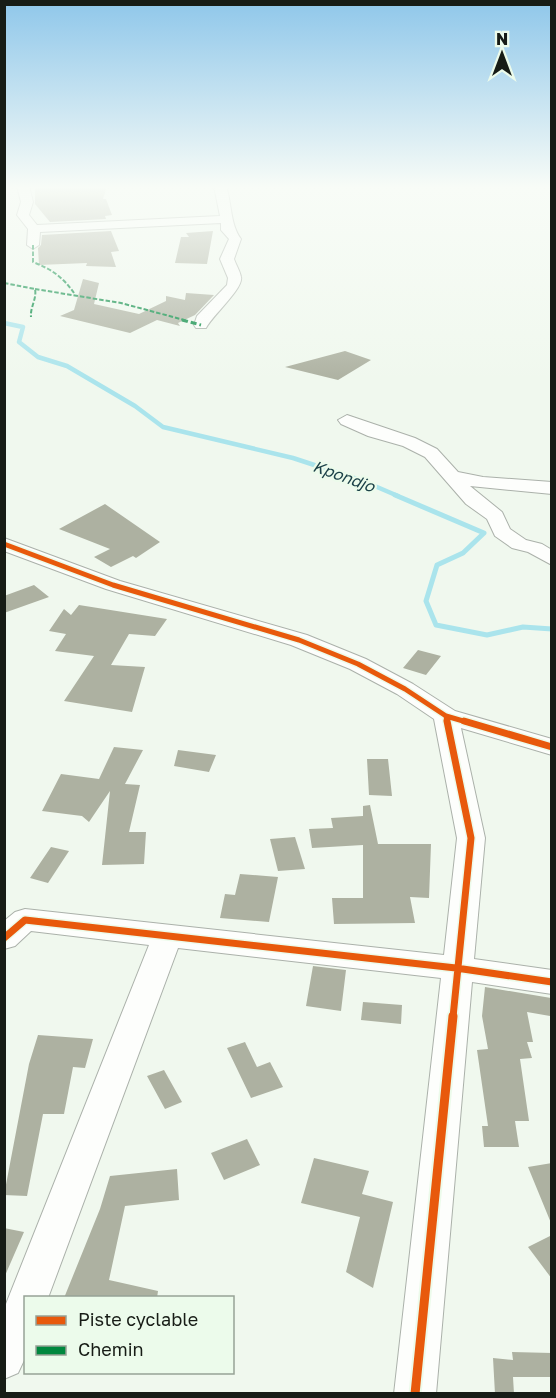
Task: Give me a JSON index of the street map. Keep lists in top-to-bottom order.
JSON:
{
  "water": ["Kpondjo"],
  "legend": ["Piste cyclable", "Chemin"],
  "north": "top"
}
